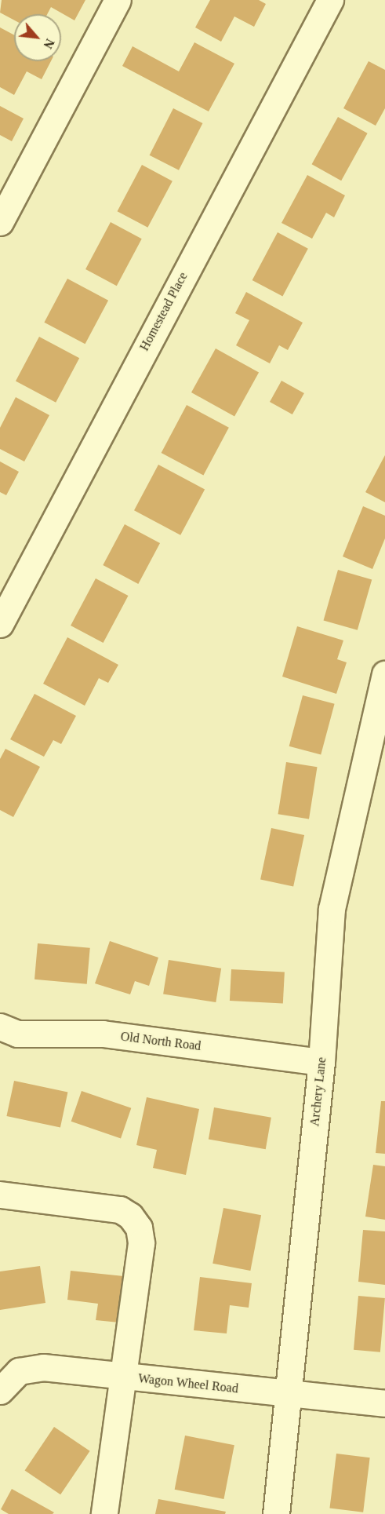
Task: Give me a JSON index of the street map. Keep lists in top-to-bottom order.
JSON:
{
  "streets": {
    "street": [
      "Homestead Place",
      "Old North Road",
      "Archery Lane",
      "Wagon Wheel Road"
    ]
  },
  "crossings": [
    ["Old North Road", "Archery Lane"],
    ["Archery Lane", "Wagon Wheel Road"]
  ],
  "north": "bottom right"
}
